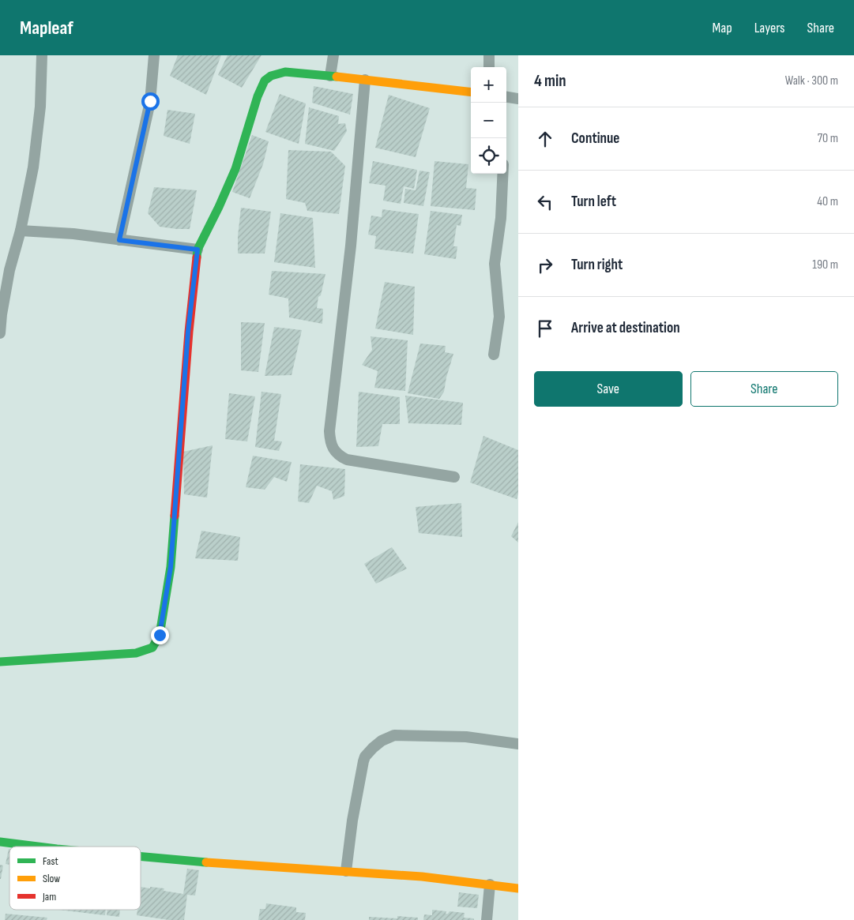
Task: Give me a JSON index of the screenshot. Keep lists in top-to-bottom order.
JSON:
{
  "legend": ["Fast", "Slow", "Jam"],
  "page": {
    "header": "Mapleaf",
    "nav": ["Map", "Layers", "Share"],
    "heading": ["4 min", "Walk · 300 m"],
    "map_buttons": ["+", "−"],
    "list": [
      ["Continue", "70 m"],
      ["Turn left", "40 m"],
      ["Turn right", "190 m"],
      "Arrive at destination"
    ],
    "buttons": ["Save", "Share"]
  }
}
